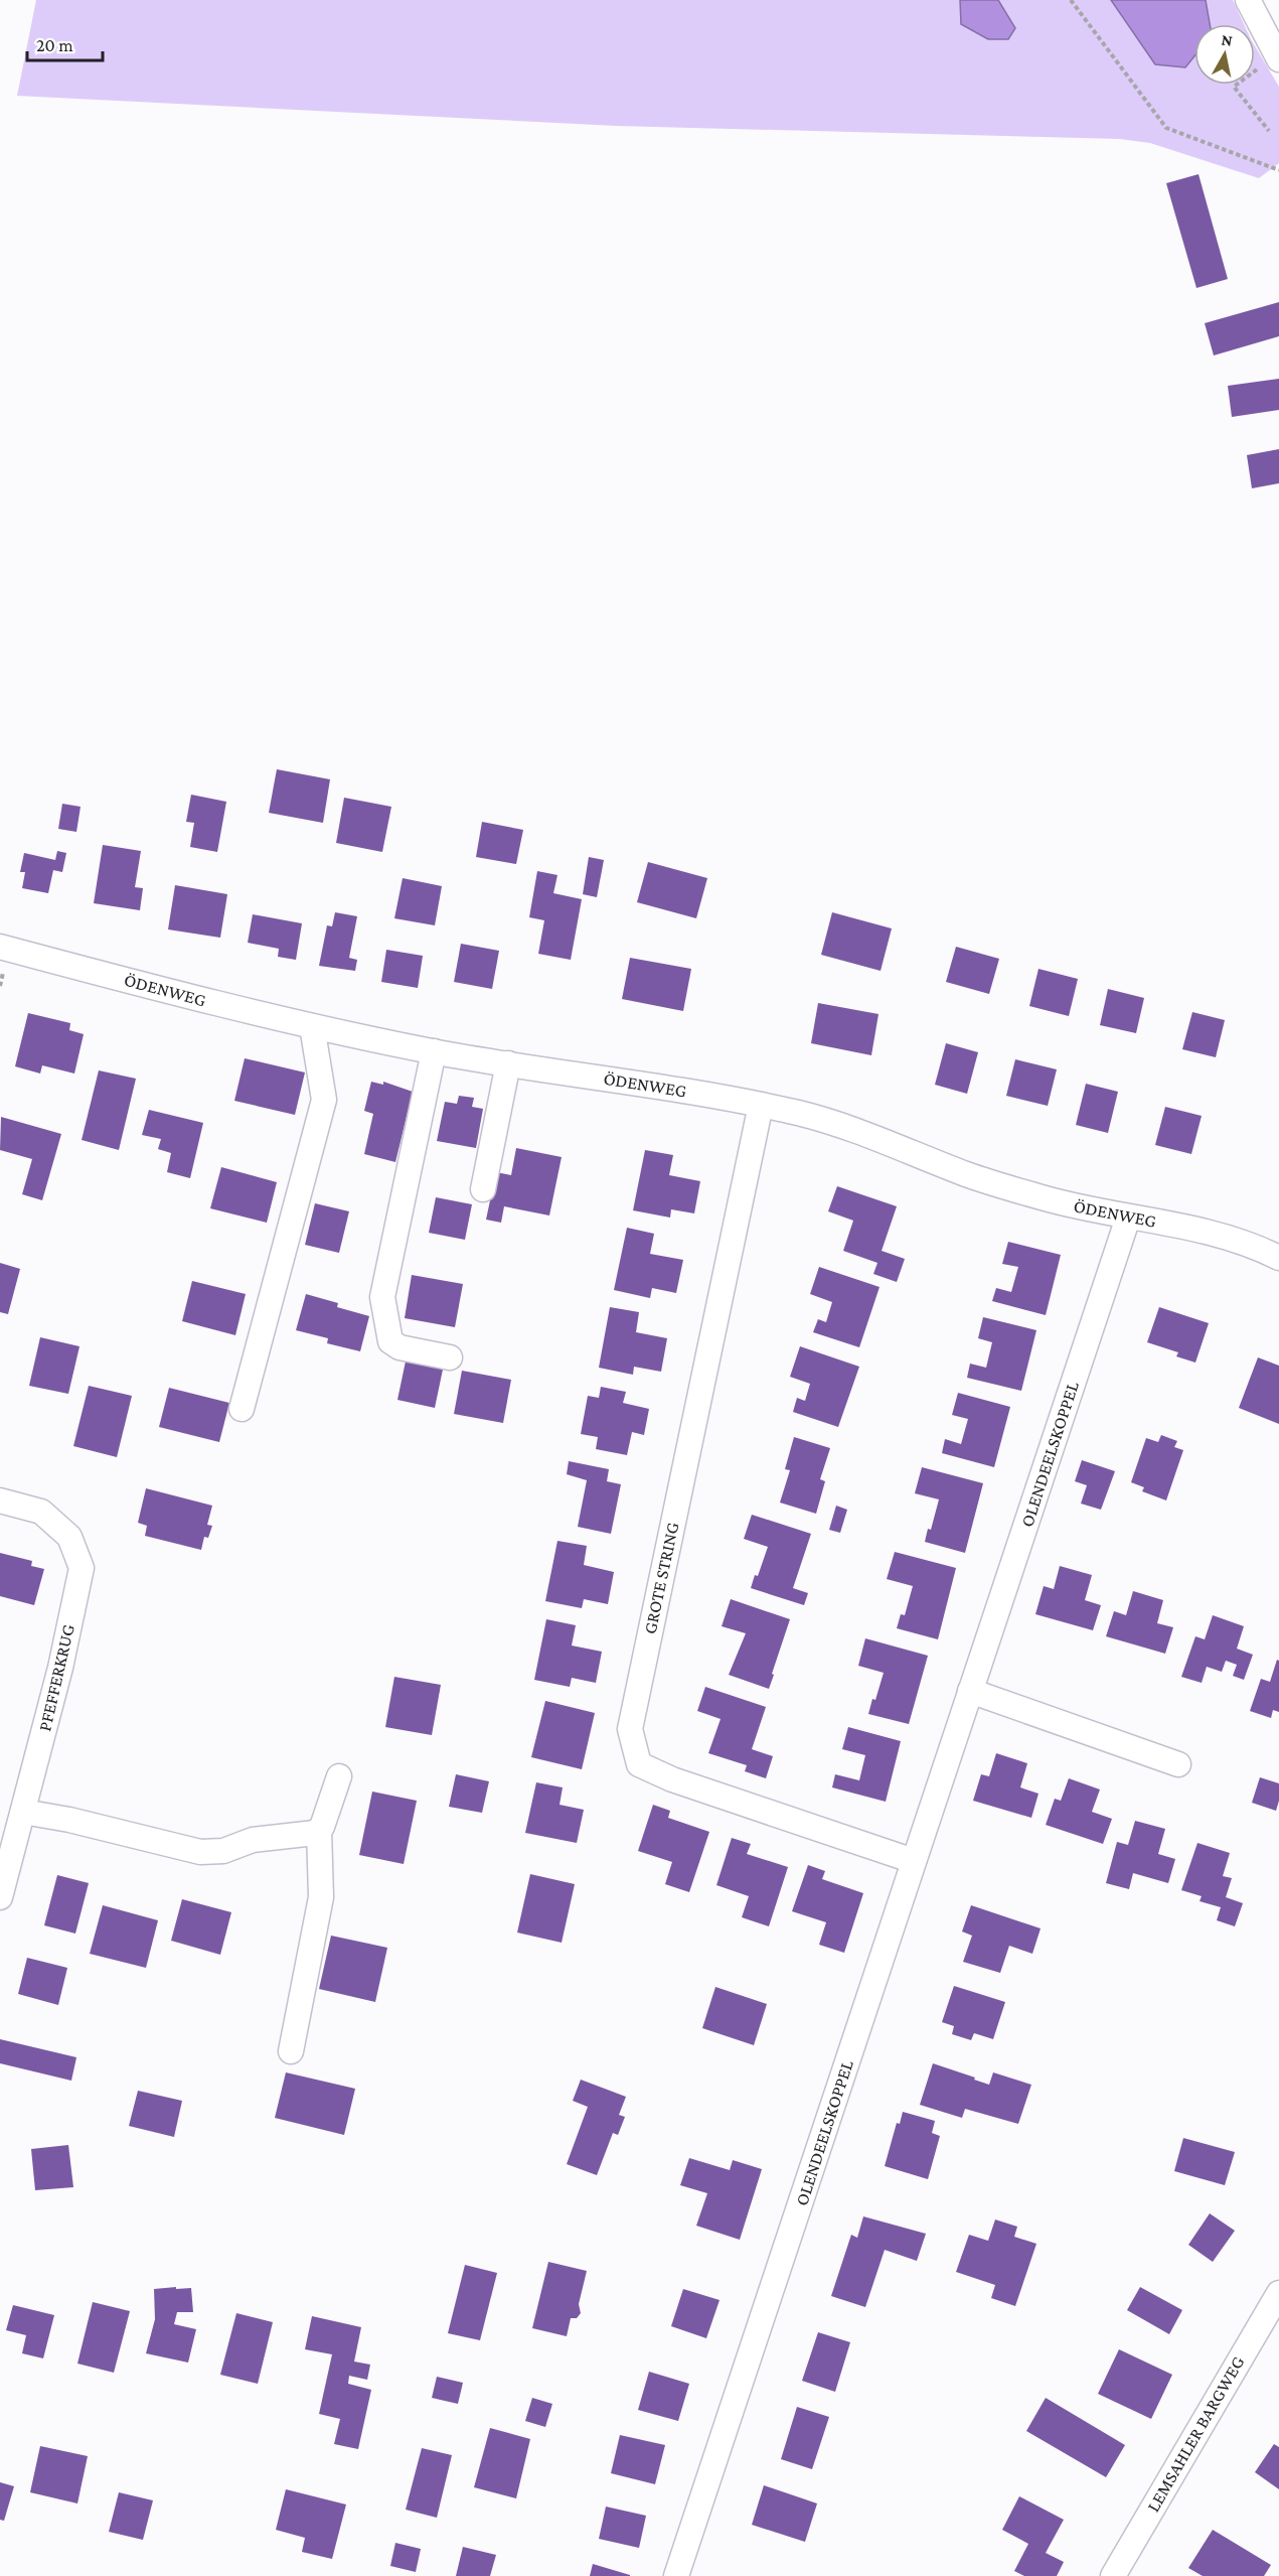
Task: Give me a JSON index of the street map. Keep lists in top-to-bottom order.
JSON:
{
  "streets": {
    "street": [
      "ÖDENWEG",
      "OLENDEELSKOPPEL",
      "GROTE STRING",
      "PFEFFERKRUG",
      "LEMSAHLER BARGWEG"
    ]
  },
  "crossings": [
    ["ÖDENWEG", "OLENDEELSKOPPEL"],
    ["ÖDENWEG", "GROTE STRING"],
    ["OLENDEELSKOPPEL", "GROTE STRING"]
  ],
  "scale_bar": "20 m",
  "north": "top"
}
